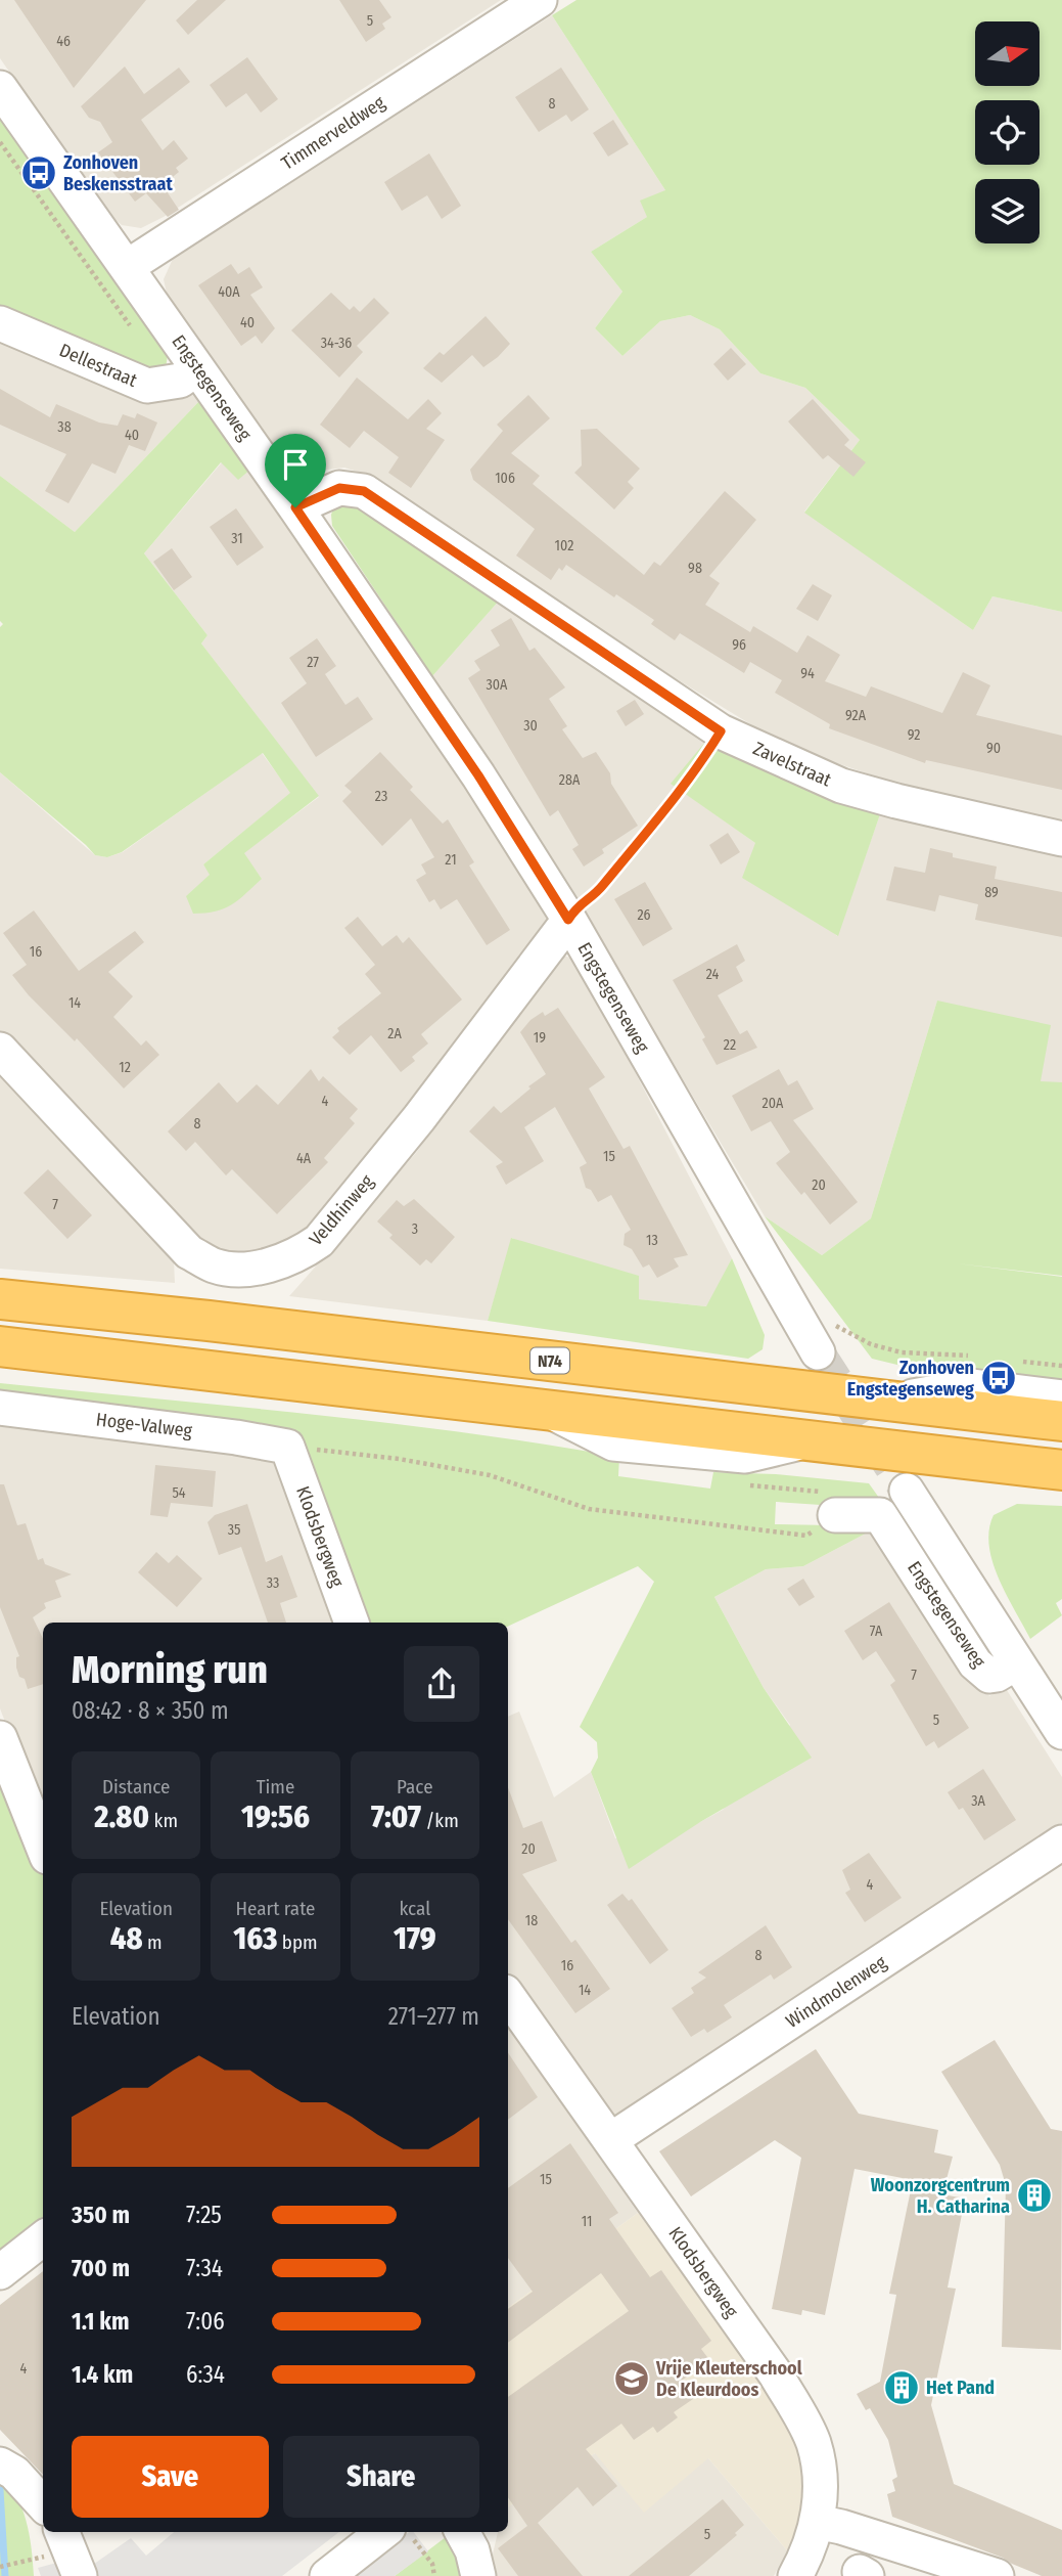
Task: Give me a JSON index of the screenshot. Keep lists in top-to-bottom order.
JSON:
{
  "streets": {
    "highway": ["N74"],
    "street": [
      "Timmerveldweg",
      "Dellestraat",
      "Engstegenseweg",
      "Zavelstraat",
      "Veldhinweg",
      "Hoge-Valweg",
      "Klodsbergweg",
      "Windmolenweg"
    ]
  },
  "crossings": [
    ["Timmerveldweg", "Engstegenseweg"],
    ["Dellestraat", "Engstegenseweg"],
    ["Engstegenseweg", "Zavelstraat"],
    ["Engstegenseweg", "Veldhinweg"],
    ["Hoge-Valweg", "Klodsbergweg"],
    ["Klodsbergweg", "Windmolenweg"]
  ],
  "places": {
    "bus stop": ["Zonhoven Beskensstraat", "Zonhoven Engstegenseweg"],
    "building": ["Woonzorgcentrum H. Catharina", "Het Pand"],
    "school or university": ["Vrije Kleuterschool De Kleurdoos"]
  },
  "house_numbers": [
    "5",
    "46",
    "8",
    "40A",
    "40",
    "34-36",
    "38",
    "40",
    "106",
    "31",
    "102",
    "98",
    "96",
    "27",
    "94",
    "30A",
    "92A",
    "30",
    "92",
    "90",
    "28A",
    "23",
    "21",
    "89",
    "26",
    "16",
    "24",
    "14",
    "2A",
    "19",
    "22",
    "12",
    "4",
    "20A",
    "8",
    "15",
    "4A",
    "20",
    "7",
    "3",
    "13",
    "54",
    "35",
    "33",
    "7A",
    "7",
    "5",
    "3A",
    "20",
    "4",
    "18",
    "8",
    "16",
    "14",
    "15",
    "11",
    "4",
    "5"
  ],
  "north": "right",
  "page": {
    "heading": ["Morning run", "08:42 · 8 × 350 m"],
    "stats": [
      ["Distance", "2.80 km"],
      ["Time", "19:56"],
      ["Pace", "7:07 /km"],
      ["Elevation", "48 m"],
      ["Heart rate", "163 bpm"],
      ["kcal", "179"]
    ],
    "chart": ["Elevation", "271–277 m"],
    "list": [
      {
        "name": "350 m",
        "note": "7:25"
      },
      {
        "name": "700 m",
        "note": "7:34"
      },
      {
        "name": "1.1 km",
        "note": "7:06"
      },
      {
        "name": "1.4 km",
        "note": "6:34"
      }
    ],
    "buttons": ["Save", "Share"]
  }
}
